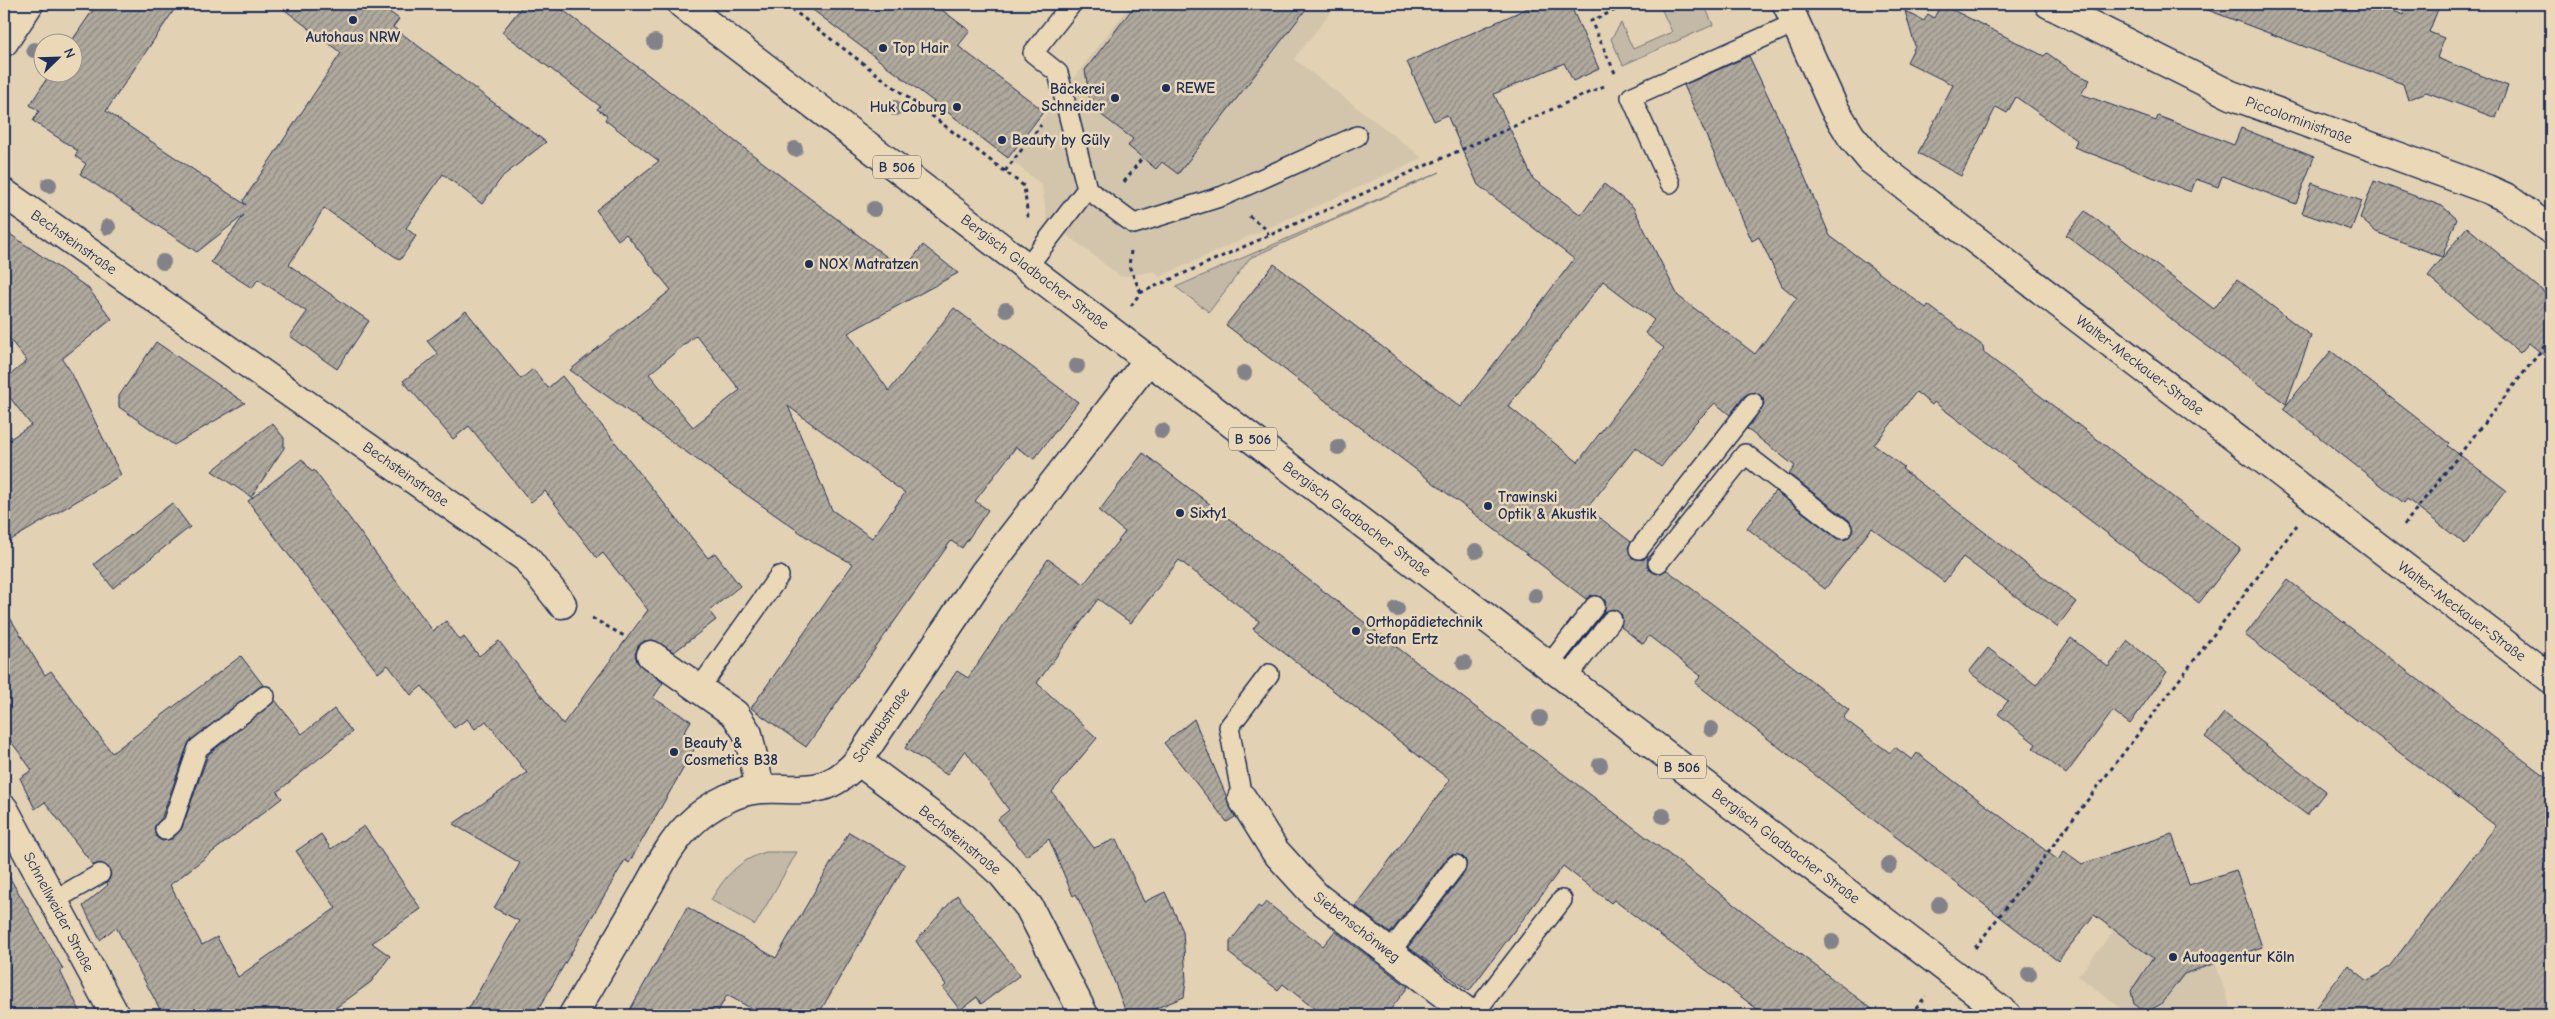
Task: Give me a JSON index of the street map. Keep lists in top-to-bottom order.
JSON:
{
  "streets": {
    "street": [
      "Piccoloministraße",
      "B 506",
      "Bechsteinstraße",
      "Bergisch Gladbacher Straße",
      "Walter-Meckauer-Straße",
      "Schwabstraße",
      "Schnellweider Straße",
      "Siebenschönweg"
    ]
  },
  "crossings": [
    ["Bechsteinstraße", "Schwabstraße"],
    ["Bergisch Gladbacher Straße", "Schwabstraße"]
  ],
  "places": [
    "Autohaus NRW",
    "Top Hair",
    "REWE",
    "Bäckerei Schneider",
    "Huk Coburg",
    "Beauty by Güly",
    "NOX Matratzen",
    "Trawinski Optik & Akustik",
    "Sixty1",
    "Orthopädietechnik Stefan Ertz",
    "Beauty & Cosmetics B38",
    "Autoagentur Köln"
  ],
  "north": "top right"
}
